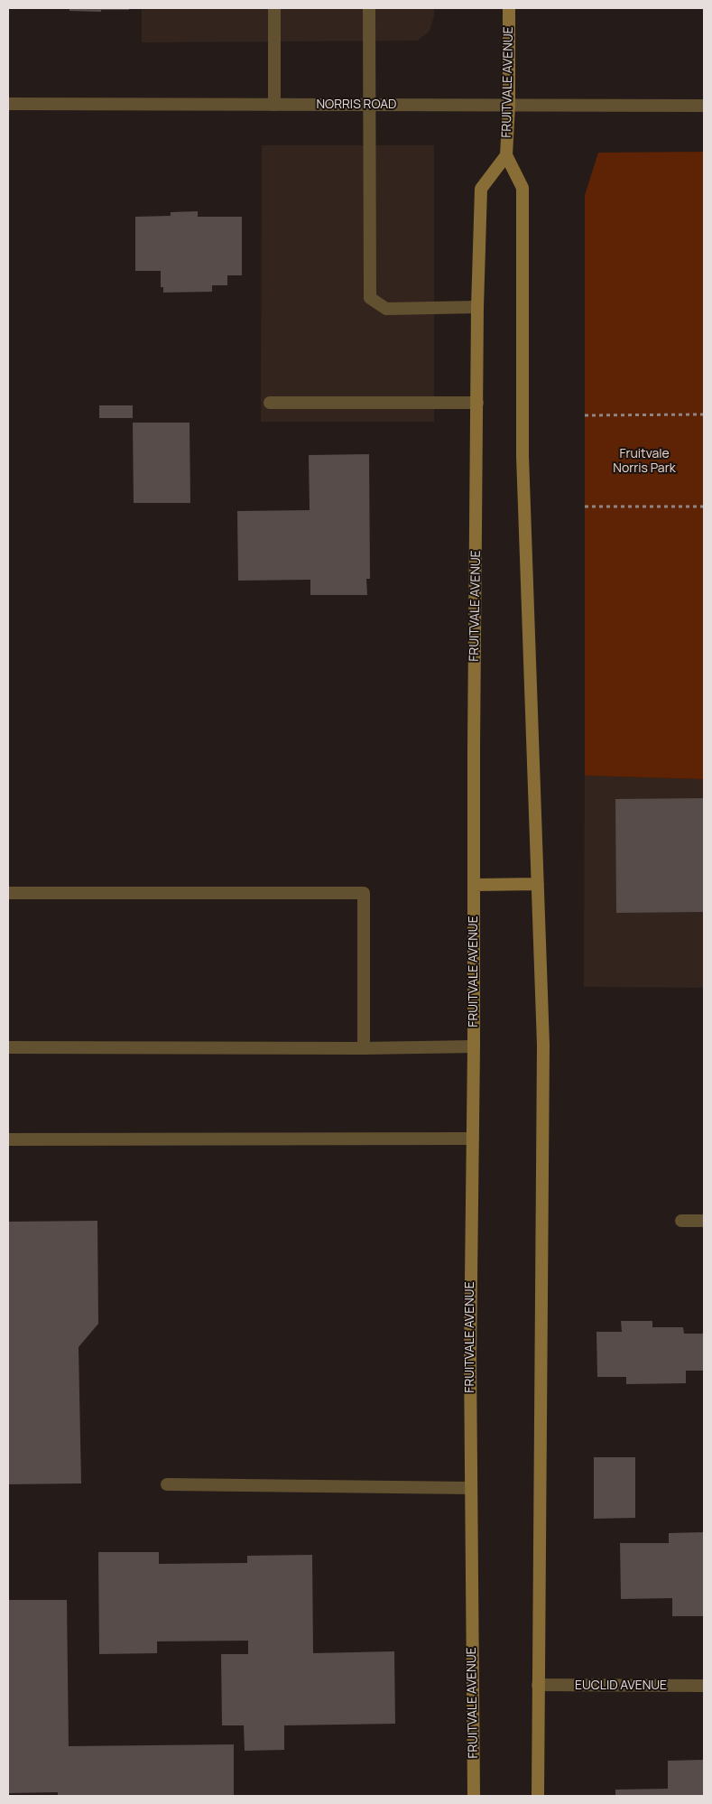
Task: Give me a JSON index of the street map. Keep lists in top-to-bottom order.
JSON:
{
  "streets": {
    "main road": ["FRUITVALE AVENUE"],
    "street": ["NORRIS ROAD", "EUCLID AVENUE"]
  },
  "crossings": [
    ["FRUITVALE AVENUE", "NORRIS ROAD"],
    ["FRUITVALE AVENUE", "EUCLID AVENUE"]
  ],
  "parks": ["Fruitvale Norris Park"]
}
